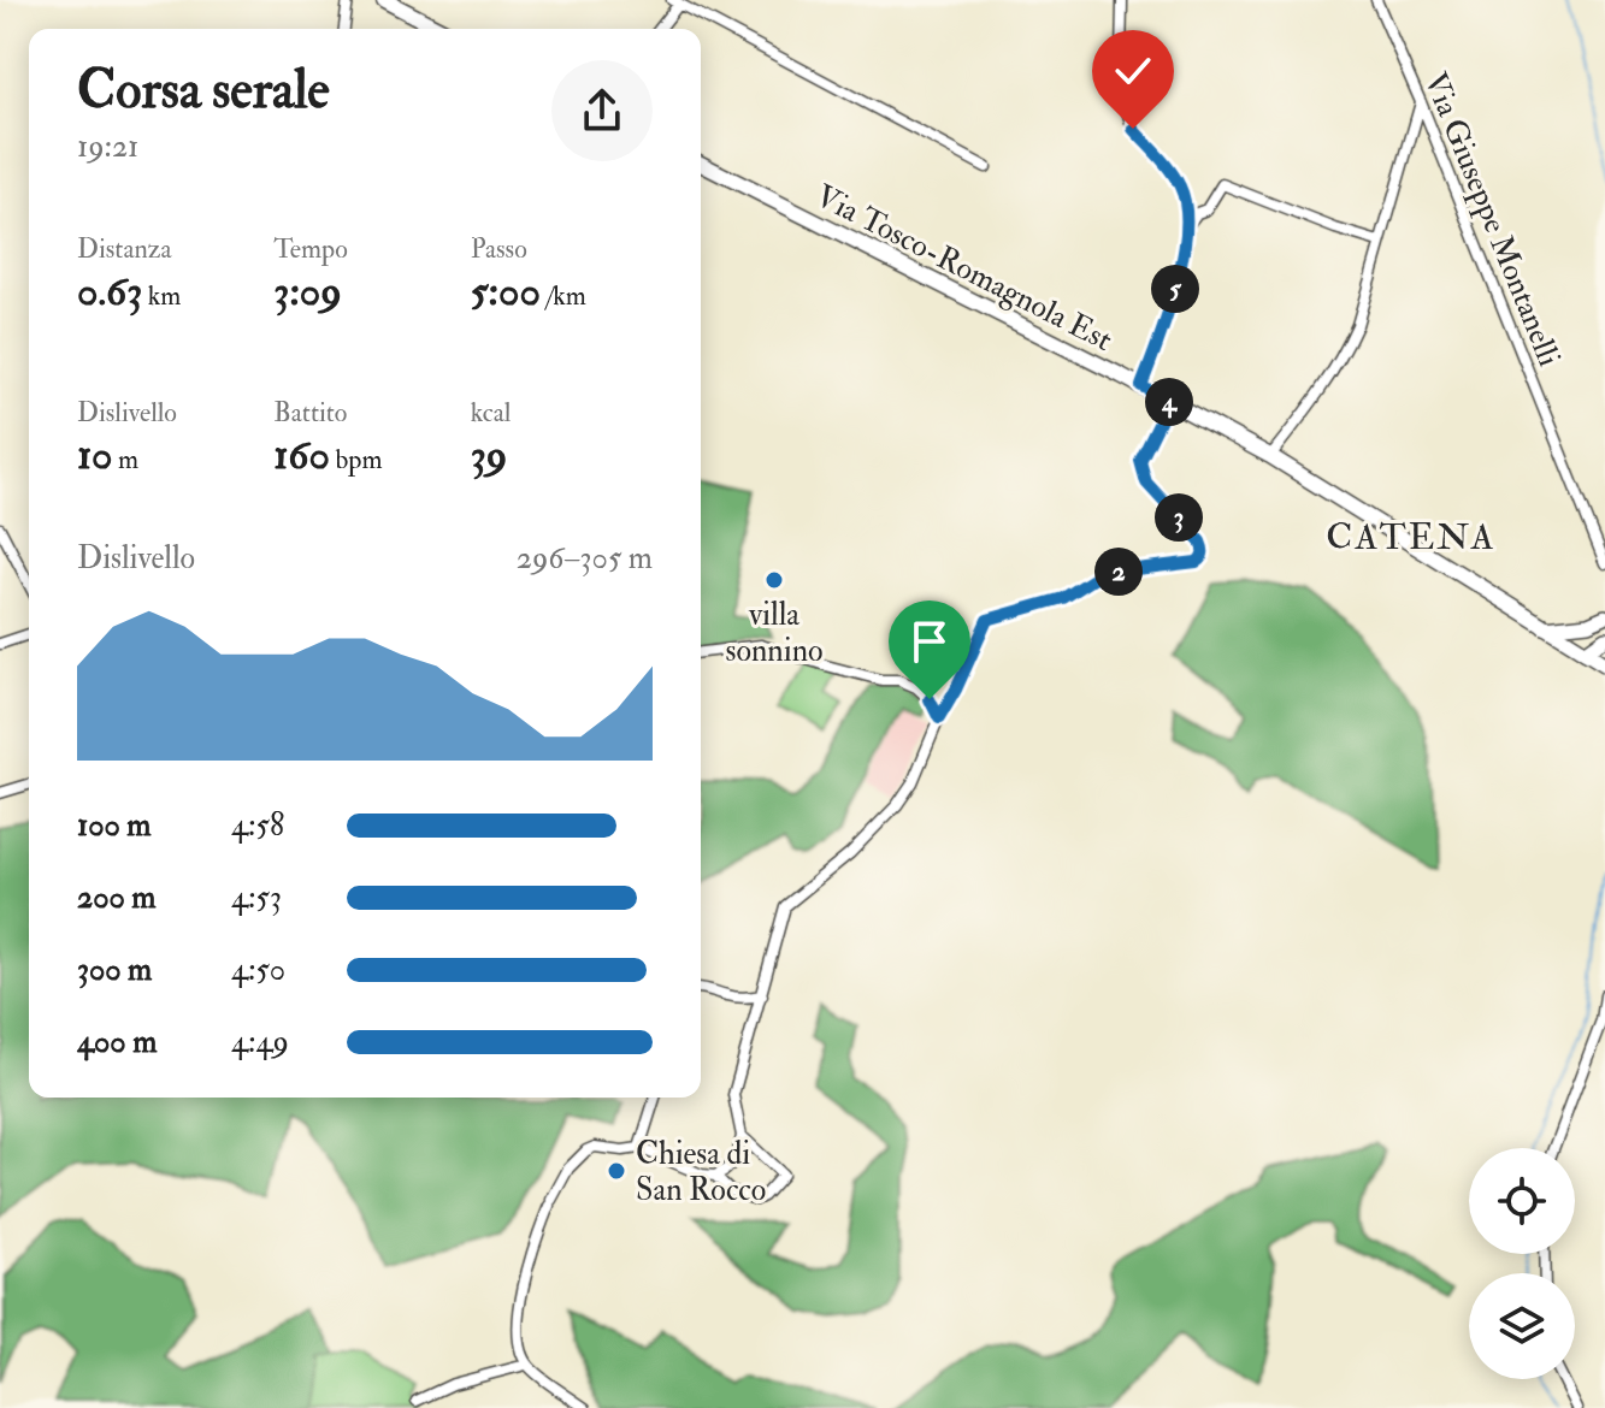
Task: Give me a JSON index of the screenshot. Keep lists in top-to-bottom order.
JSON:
{
  "streets": {
    "main road": ["Via Tosco-Romagnola Est"],
    "street": ["Via Giuseppe Montanelli"]
  },
  "districts": ["CATENA"],
  "places": ["villa sonnino", "Chiesa di San Rocco"],
  "page": {
    "heading": ["Corsa serale", "19:21"],
    "stats": [
      ["Distanza", "0.63 km"],
      ["Tempo", "3:09"],
      ["Passo", "5:00 /km"],
      ["Dislivello", "10 m"],
      ["Battito", "160 bpm"],
      ["kcal", "39"]
    ],
    "pins": [
      "5",
      "4",
      "3",
      "2"
    ],
    "chart": ["Dislivello", "296–305 m"],
    "list": [
      {
        "name": "100 m",
        "note": "4:58"
      },
      {
        "name": "200 m",
        "note": "4:53"
      },
      {
        "name": "300 m",
        "note": "4:50"
      },
      {
        "name": "400 m",
        "note": "4:49"
      }
    ]
  }
}
